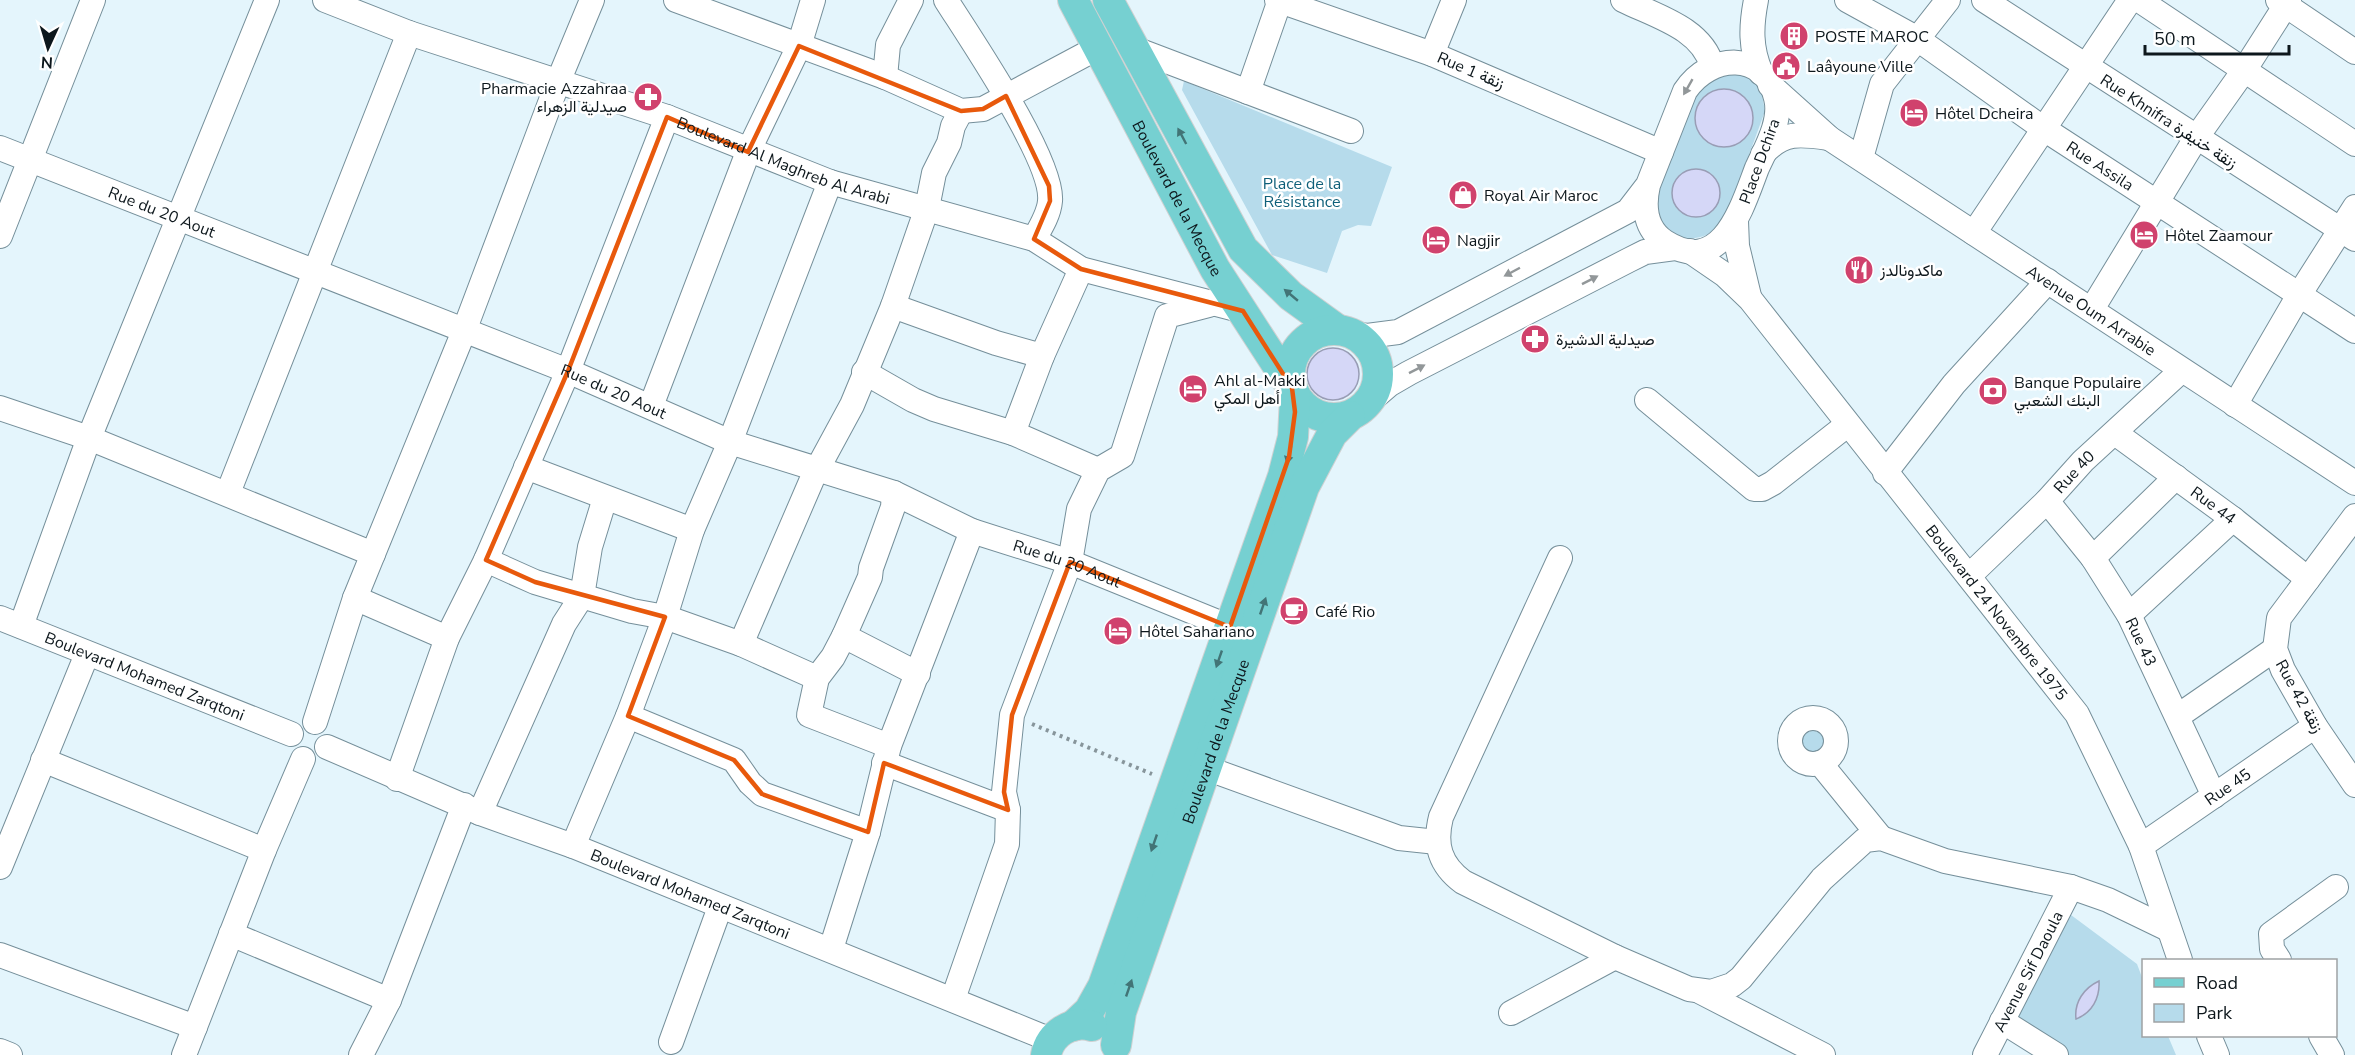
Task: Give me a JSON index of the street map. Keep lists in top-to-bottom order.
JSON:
{
  "streets": {
    "main road": ["Boulevard de la Mecque"],
    "street": [
      "Rue 1 زنقة",
      "Rue Khnifra زنقة خنيفرة",
      "Boulevard Al Maghreb Al Arabi",
      "Place Dchira",
      "Rue Assila",
      "Rue du 20 Aout",
      "Avenue Oum Arrabie",
      "Rue 40",
      "Rue 44",
      "Boulevard 24 Novembre 1975",
      "Rue 43",
      "Boulevard Mohamed Zarqtoni",
      "Rue 42 زنقة",
      "Rue 45",
      "Avenue Sif Daoula"
    ]
  },
  "crossings": [
    ["Boulevard Al Maghreb Al Arabi", "Boulevard de la Mecque"],
    ["Place Dchira", "Boulevard de la Mecque"],
    ["Place Dchira", "Avenue Oum Arrabie"],
    ["Place Dchira", "Boulevard 24 Novembre 1975"],
    ["Avenue Oum Arrabie", "Rue 40"],
    ["Rue 40", "Rue 44"],
    ["Rue 40", "Boulevard 24 Novembre 1975"],
    ["Rue 40", "Rue 43"],
    ["Rue 44", "Rue 42 زنقة"],
    ["Boulevard 24 Novembre 1975", "Rue 45"],
    ["Rue 43", "Rue 45"],
    ["Rue 42 زنقة", "Rue 45"]
  ],
  "parks": ["Place de la Résistance"],
  "places": {
    "building": ["POSTE MAROC"],
    "public building": ["Laâyoune Ville"],
    "pharmacy": ["Pharmacie Azzahraa صيدلية الزهراء", "صيدلية الدشيرة"],
    "hotel": [
      "Hôtel Dcheira",
      "Hôtel Zaamour",
      "Nagjir",
      "Ahl al-Makki أهل المكي",
      "Hôtel Sahariano"
    ],
    "shop": ["Royal Air Maroc"],
    "restaurant": ["ماكدونالدز"],
    "bank": ["Banque Populaire البنك الشعبي"],
    "cafe": ["Café Rio"]
  },
  "legend": ["Road", "Park"],
  "scale_bar": "50 m",
  "north": "bottom"
}
